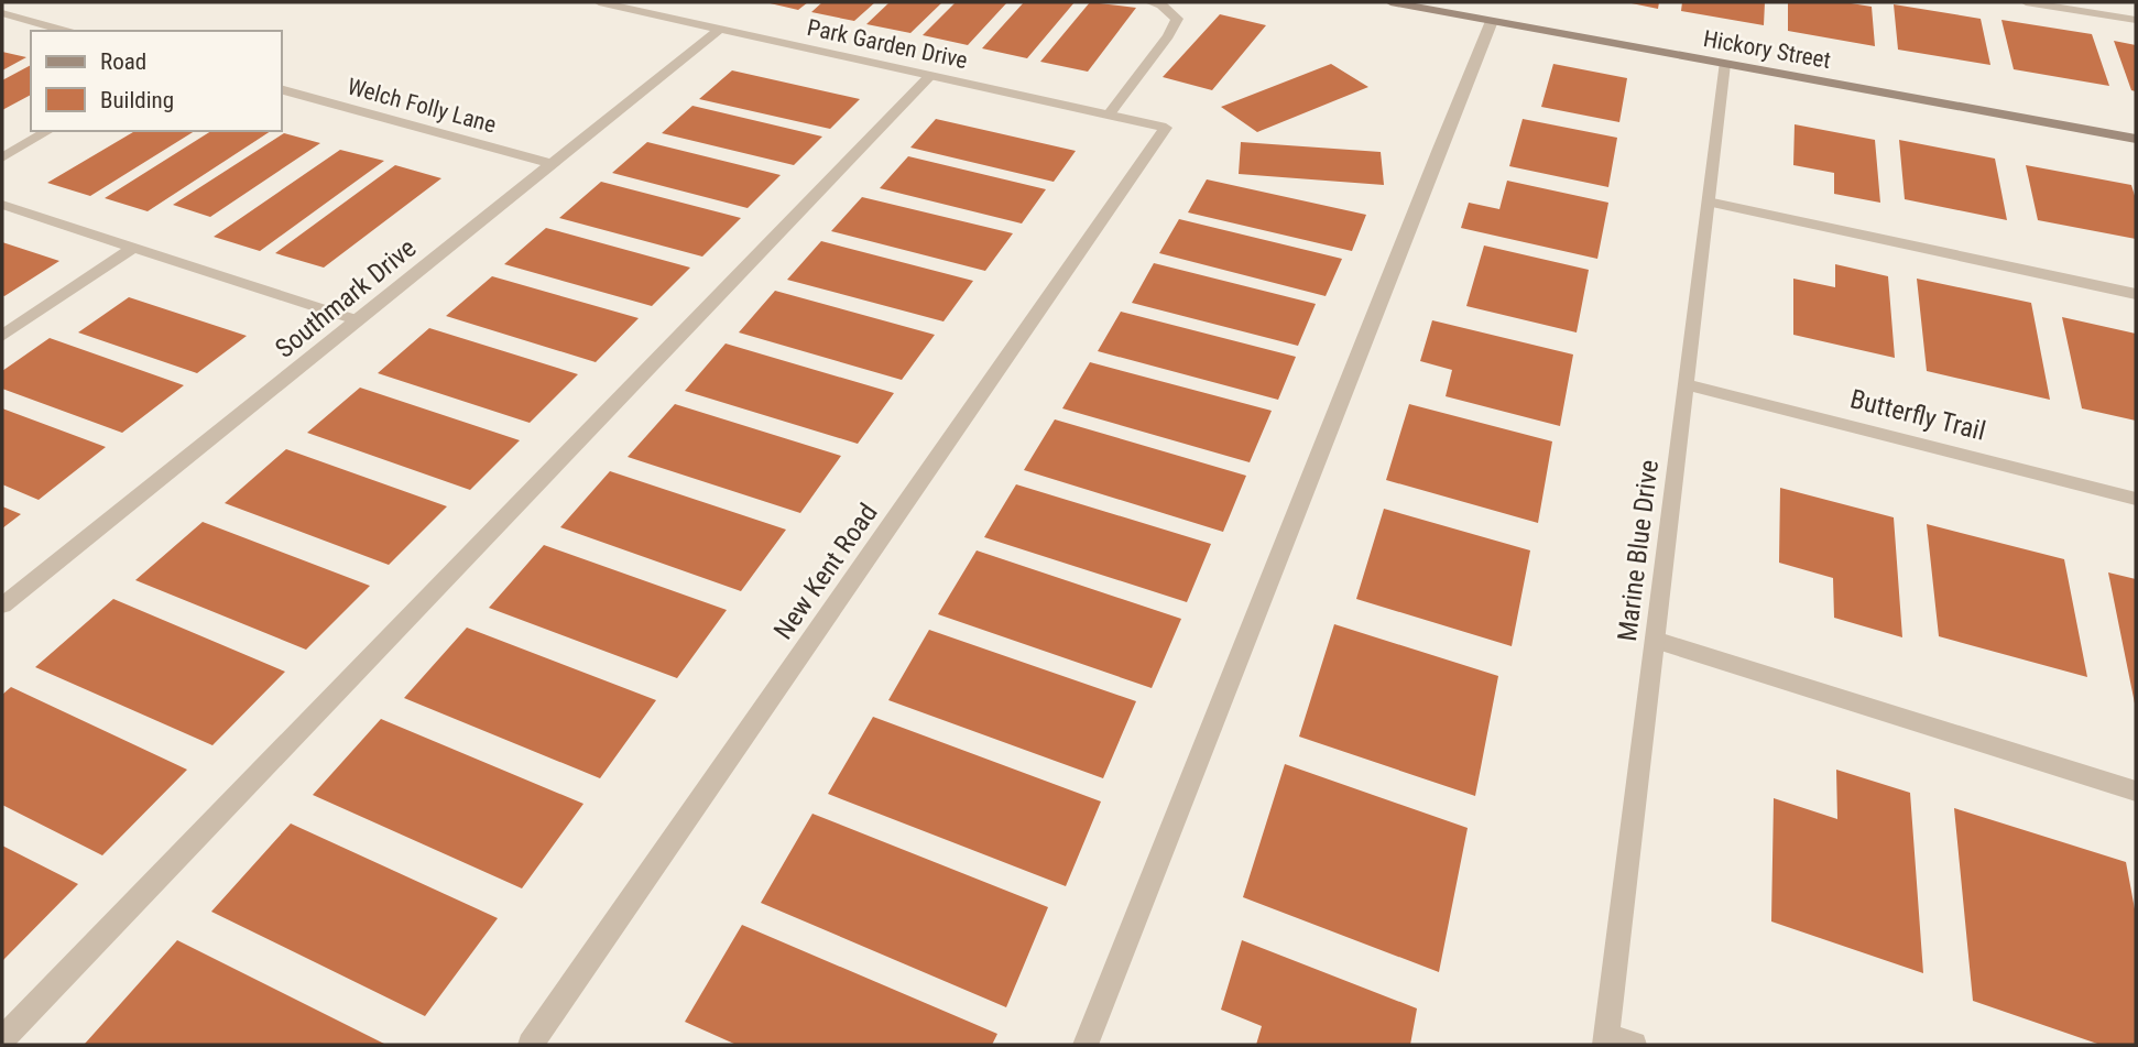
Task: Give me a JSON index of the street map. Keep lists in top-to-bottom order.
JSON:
{
  "streets": {
    "street": [
      "Park Garden Drive",
      "Hickory Street",
      "Welch Folly Lane",
      "Southmark Drive",
      "Butterfly Trail",
      "Marine Blue Drive",
      "New Kent Road"
    ]
  },
  "crossings": [
    ["Park Garden Drive", "Southmark Drive"],
    ["Park Garden Drive", "New Kent Road"],
    ["Hickory Street", "Marine Blue Drive"],
    ["Welch Folly Lane", "Southmark Drive"],
    ["Butterfly Trail", "Marine Blue Drive"]
  ],
  "legend": ["Road", "Building"]
}
